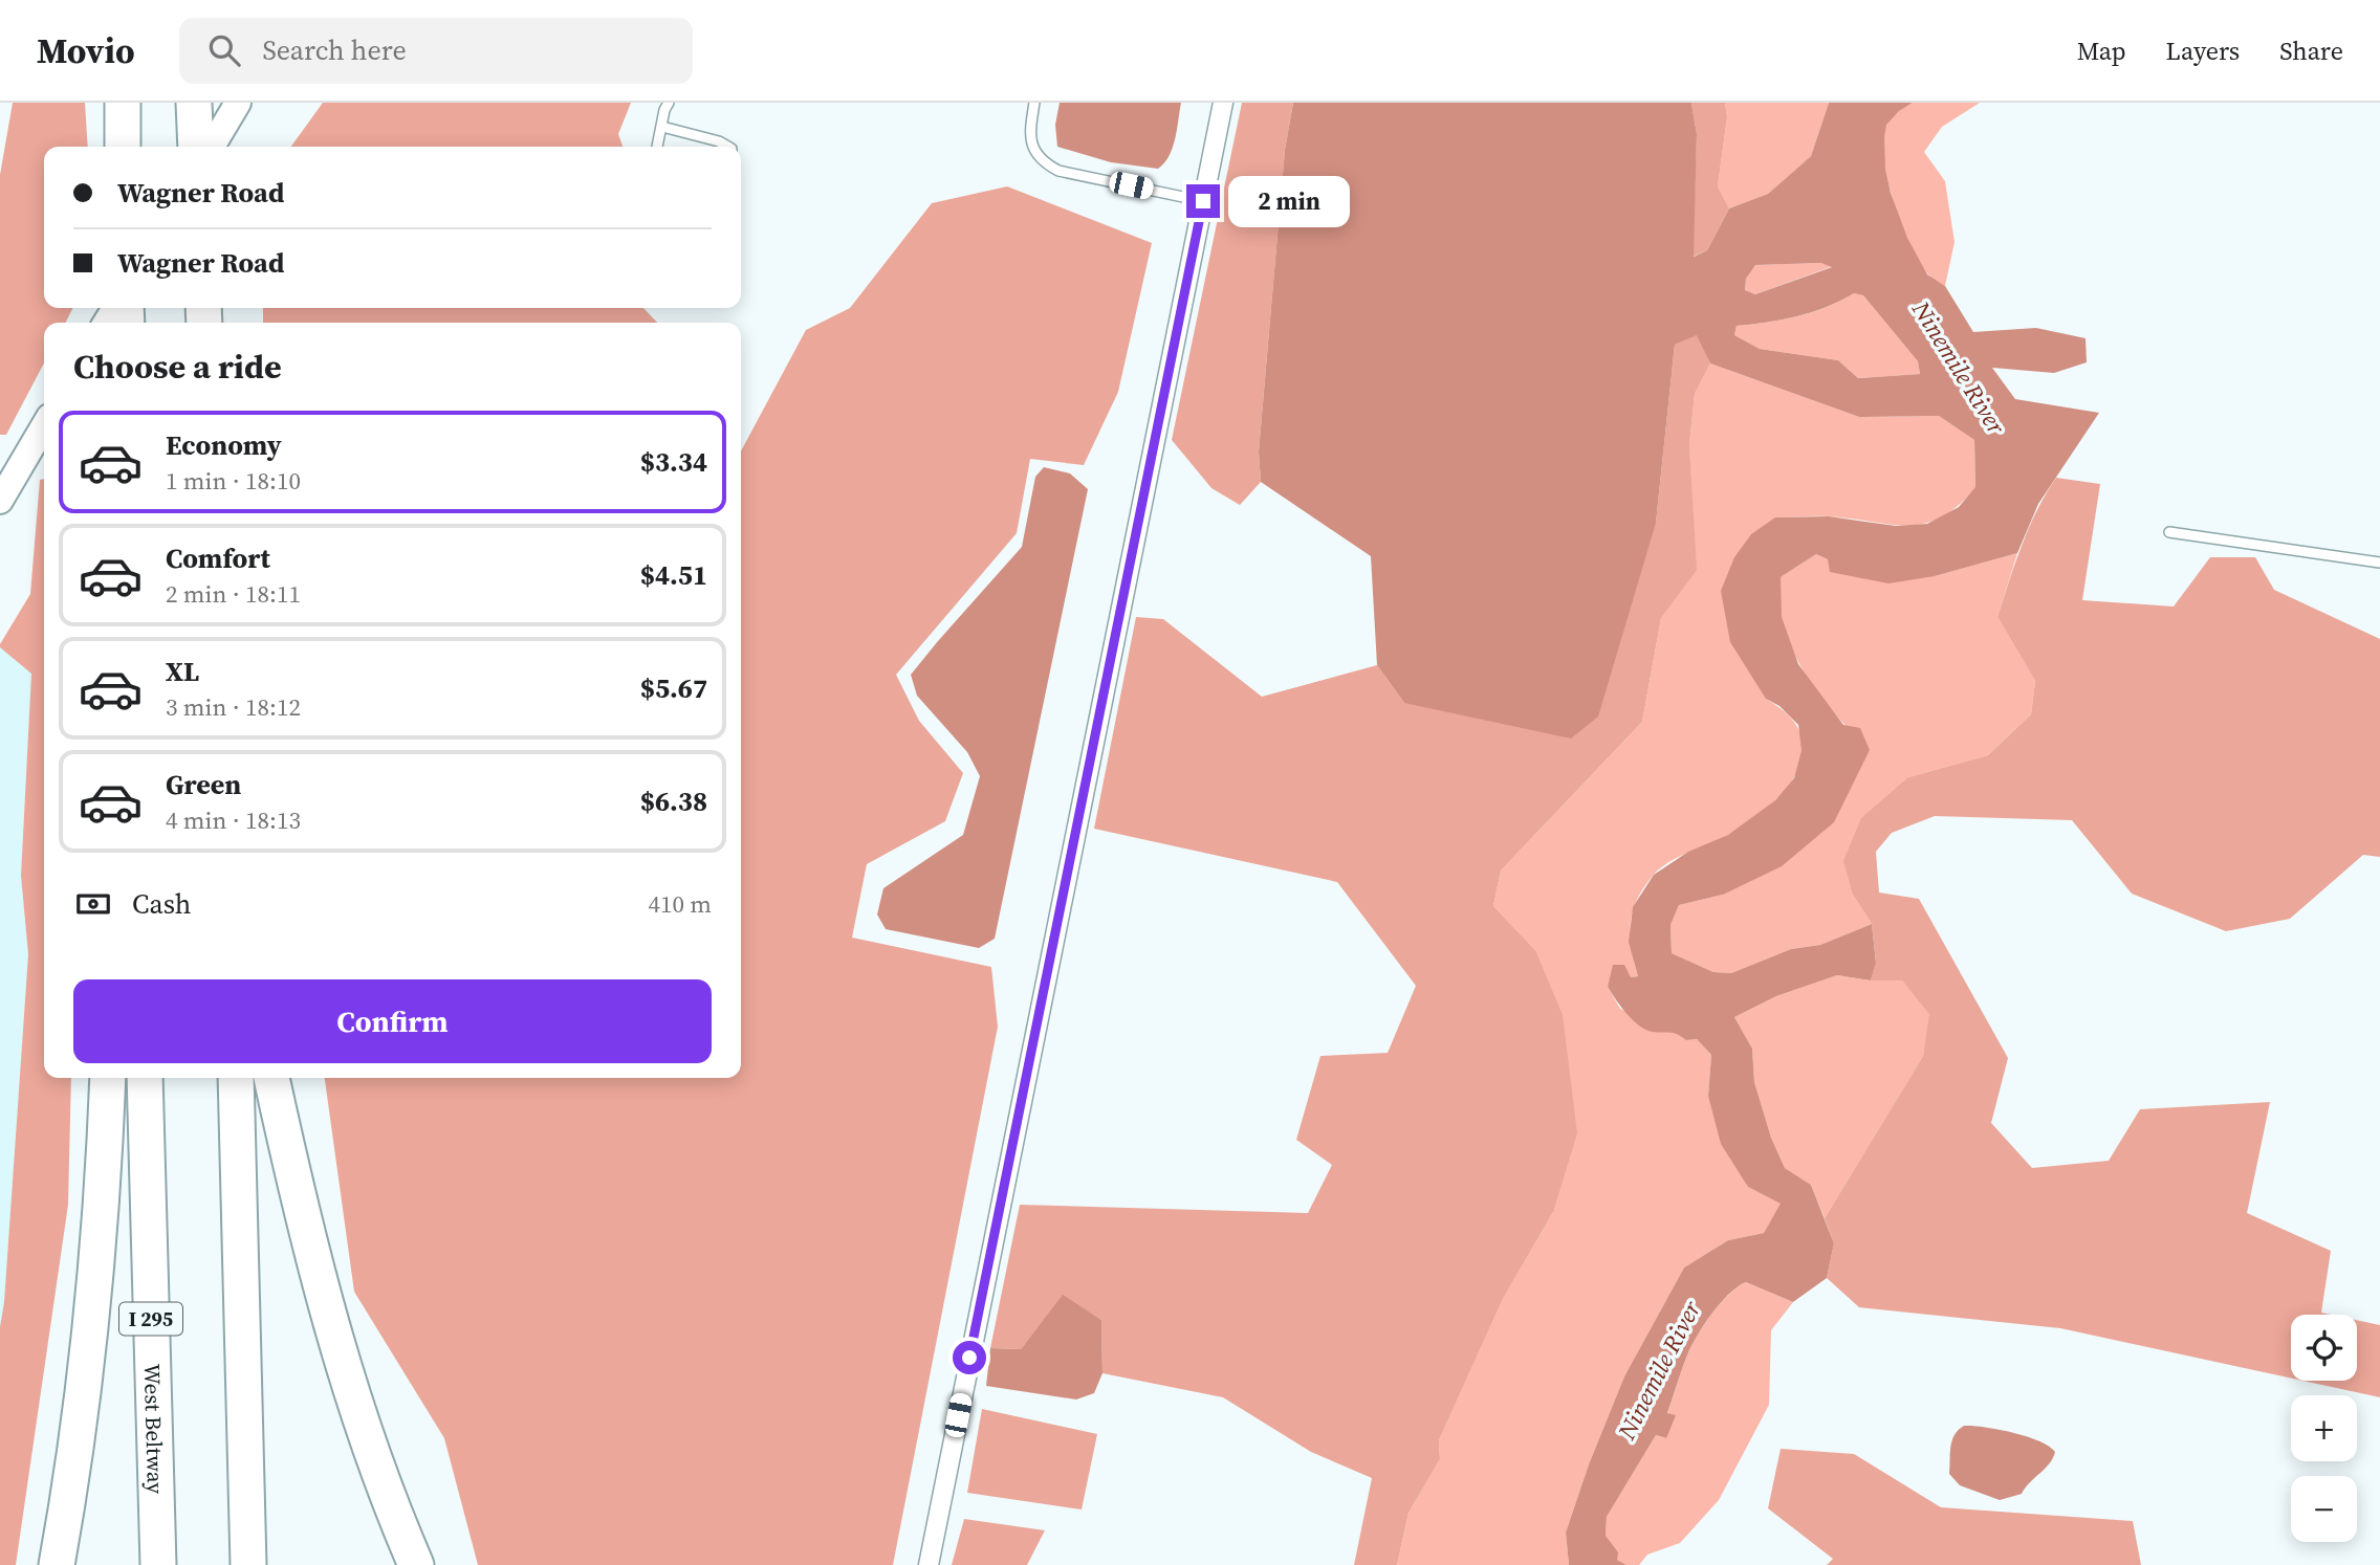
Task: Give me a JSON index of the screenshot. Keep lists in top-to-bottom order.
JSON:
{
  "streets": {
    "highway": ["I 295", "West Beltway"]
  },
  "water": ["Ninemile River"],
  "page": {
    "header": "Movio",
    "search": "Search here",
    "nav": ["Map", "Layers", "Share"],
    "banner": ["Wagner Road", "Wagner Road"],
    "bubble": "2 min",
    "heading": "Choose a ride",
    "list": [
      {
        "name": "Economy",
        "note": "1 min · 18:10",
        "value": "$3.34"
      },
      {
        "name": "Comfort",
        "note": "2 min · 18:11",
        "value": "$4.51"
      },
      {
        "name": "XL",
        "note": "3 min · 18:12",
        "value": "$5.67"
      },
      {
        "name": "Green",
        "note": "4 min · 18:13",
        "value": "$6.38"
      }
    ],
    "pay": ["Cash", "410 m"],
    "buttons": "Confirm",
    "map_buttons": ["+", "−"]
  }
}
